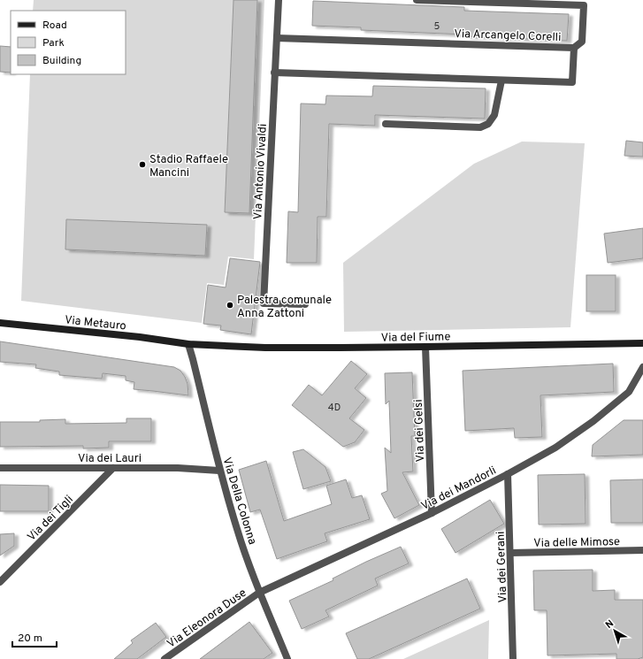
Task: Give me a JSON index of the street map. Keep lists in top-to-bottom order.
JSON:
{
  "streets": {
    "street": [
      "Via Arcangelo Corelli",
      "Via Antonio Vivaldi",
      "Via Metauro",
      "Via del Fiume",
      "Via dei Gelsi",
      "Via dei Lauri",
      "Via dei Mandorli",
      "Via Della Colonna",
      "Via dei Tigli",
      "Via delle Mimose",
      "Via dei Gerani",
      "Via Eleonora Duse"
    ]
  },
  "crossings": [
    ["Via Arcangelo Corelli", "Via Antonio Vivaldi"],
    ["Via Metauro", "Via del Fiume"],
    ["Via Metauro", "Via Della Colonna"],
    ["Via del Fiume", "Via dei Gelsi"],
    ["Via del Fiume", "Via Della Colonna"],
    ["Via dei Gelsi", "Via dei Mandorli"],
    ["Via dei Lauri", "Via Della Colonna"],
    ["Via dei Lauri", "Via dei Tigli"],
    ["Via dei Mandorli", "Via Della Colonna"],
    ["Via dei Mandorli", "Via dei Gerani"],
    ["Via dei Mandorli", "Via Eleonora Duse"],
    ["Via Della Colonna", "Via Eleonora Duse"],
    ["Via delle Mimose", "Via dei Gerani"]
  ],
  "places": ["Stadio Raffaele Mancini", "Palestra comunale Anna Zattoni"],
  "house_numbers": ["5", "4D"],
  "legend": ["Road", "Park", "Building"],
  "scale_bar": "20 m",
  "north": "top left"
}
